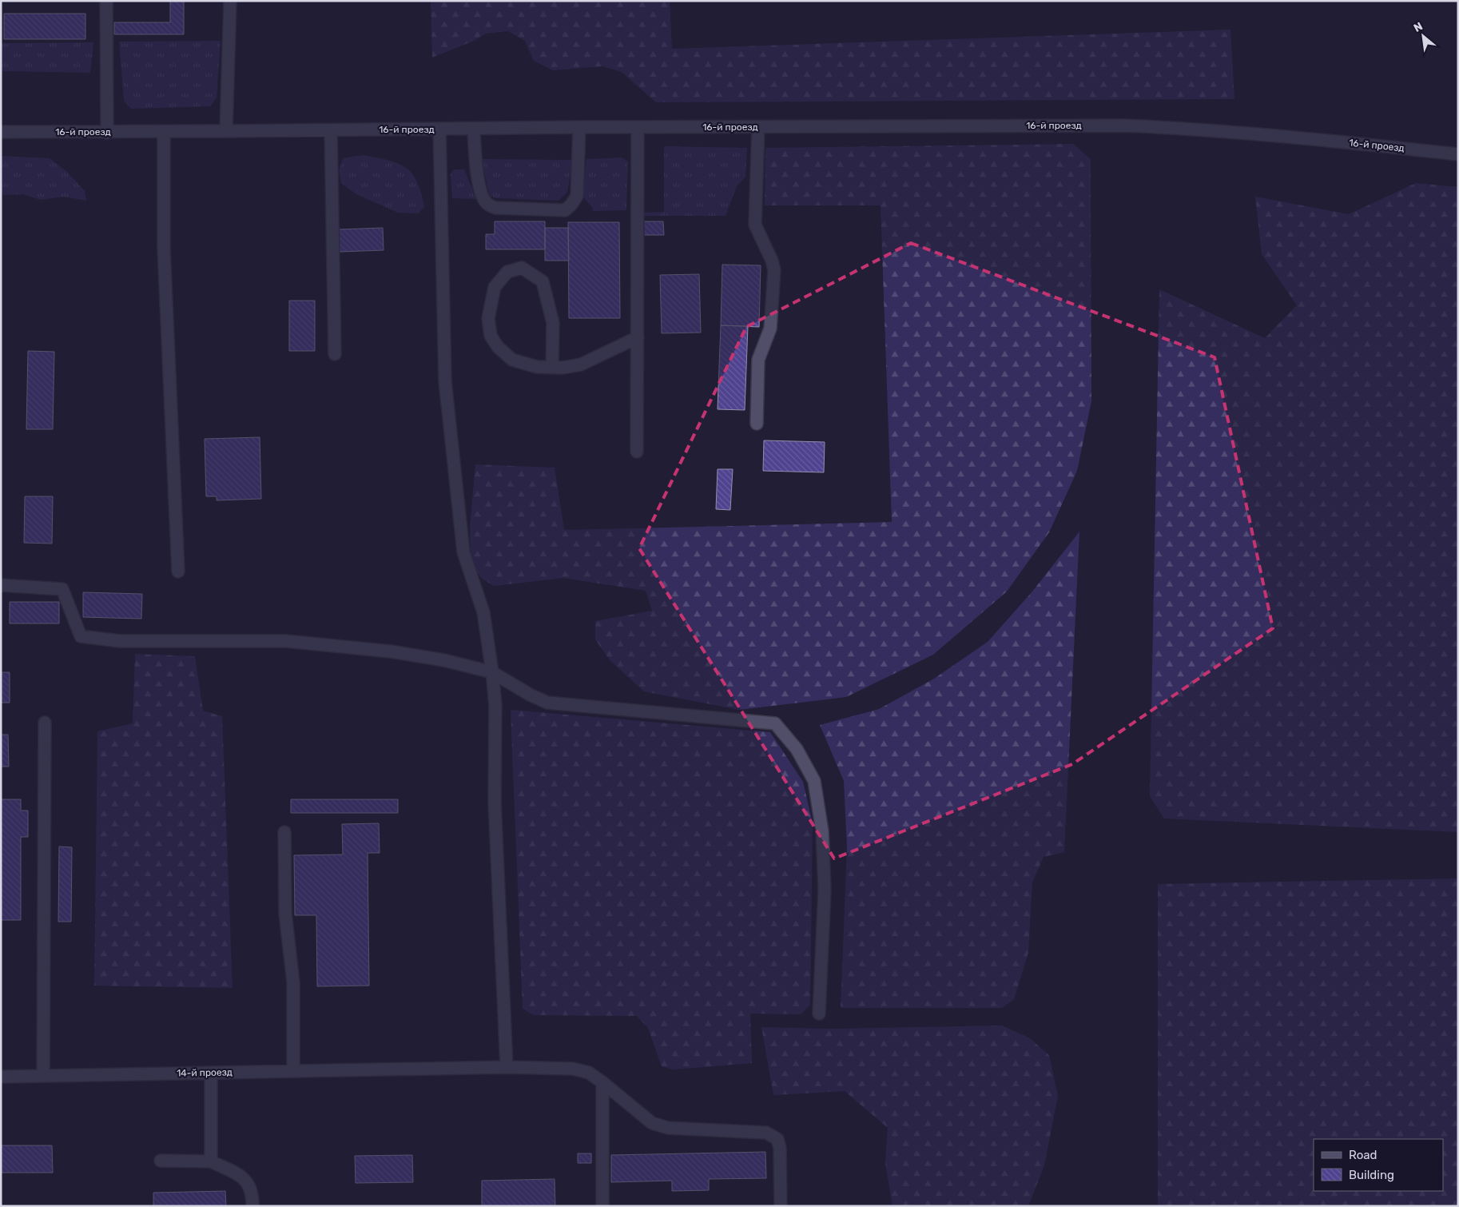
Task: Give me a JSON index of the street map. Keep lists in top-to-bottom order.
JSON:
{
  "streets": {
    "street": ["16-й проезд", "14-й проезд"]
  },
  "legend": ["Road", "Building"],
  "north": "top left"
}
